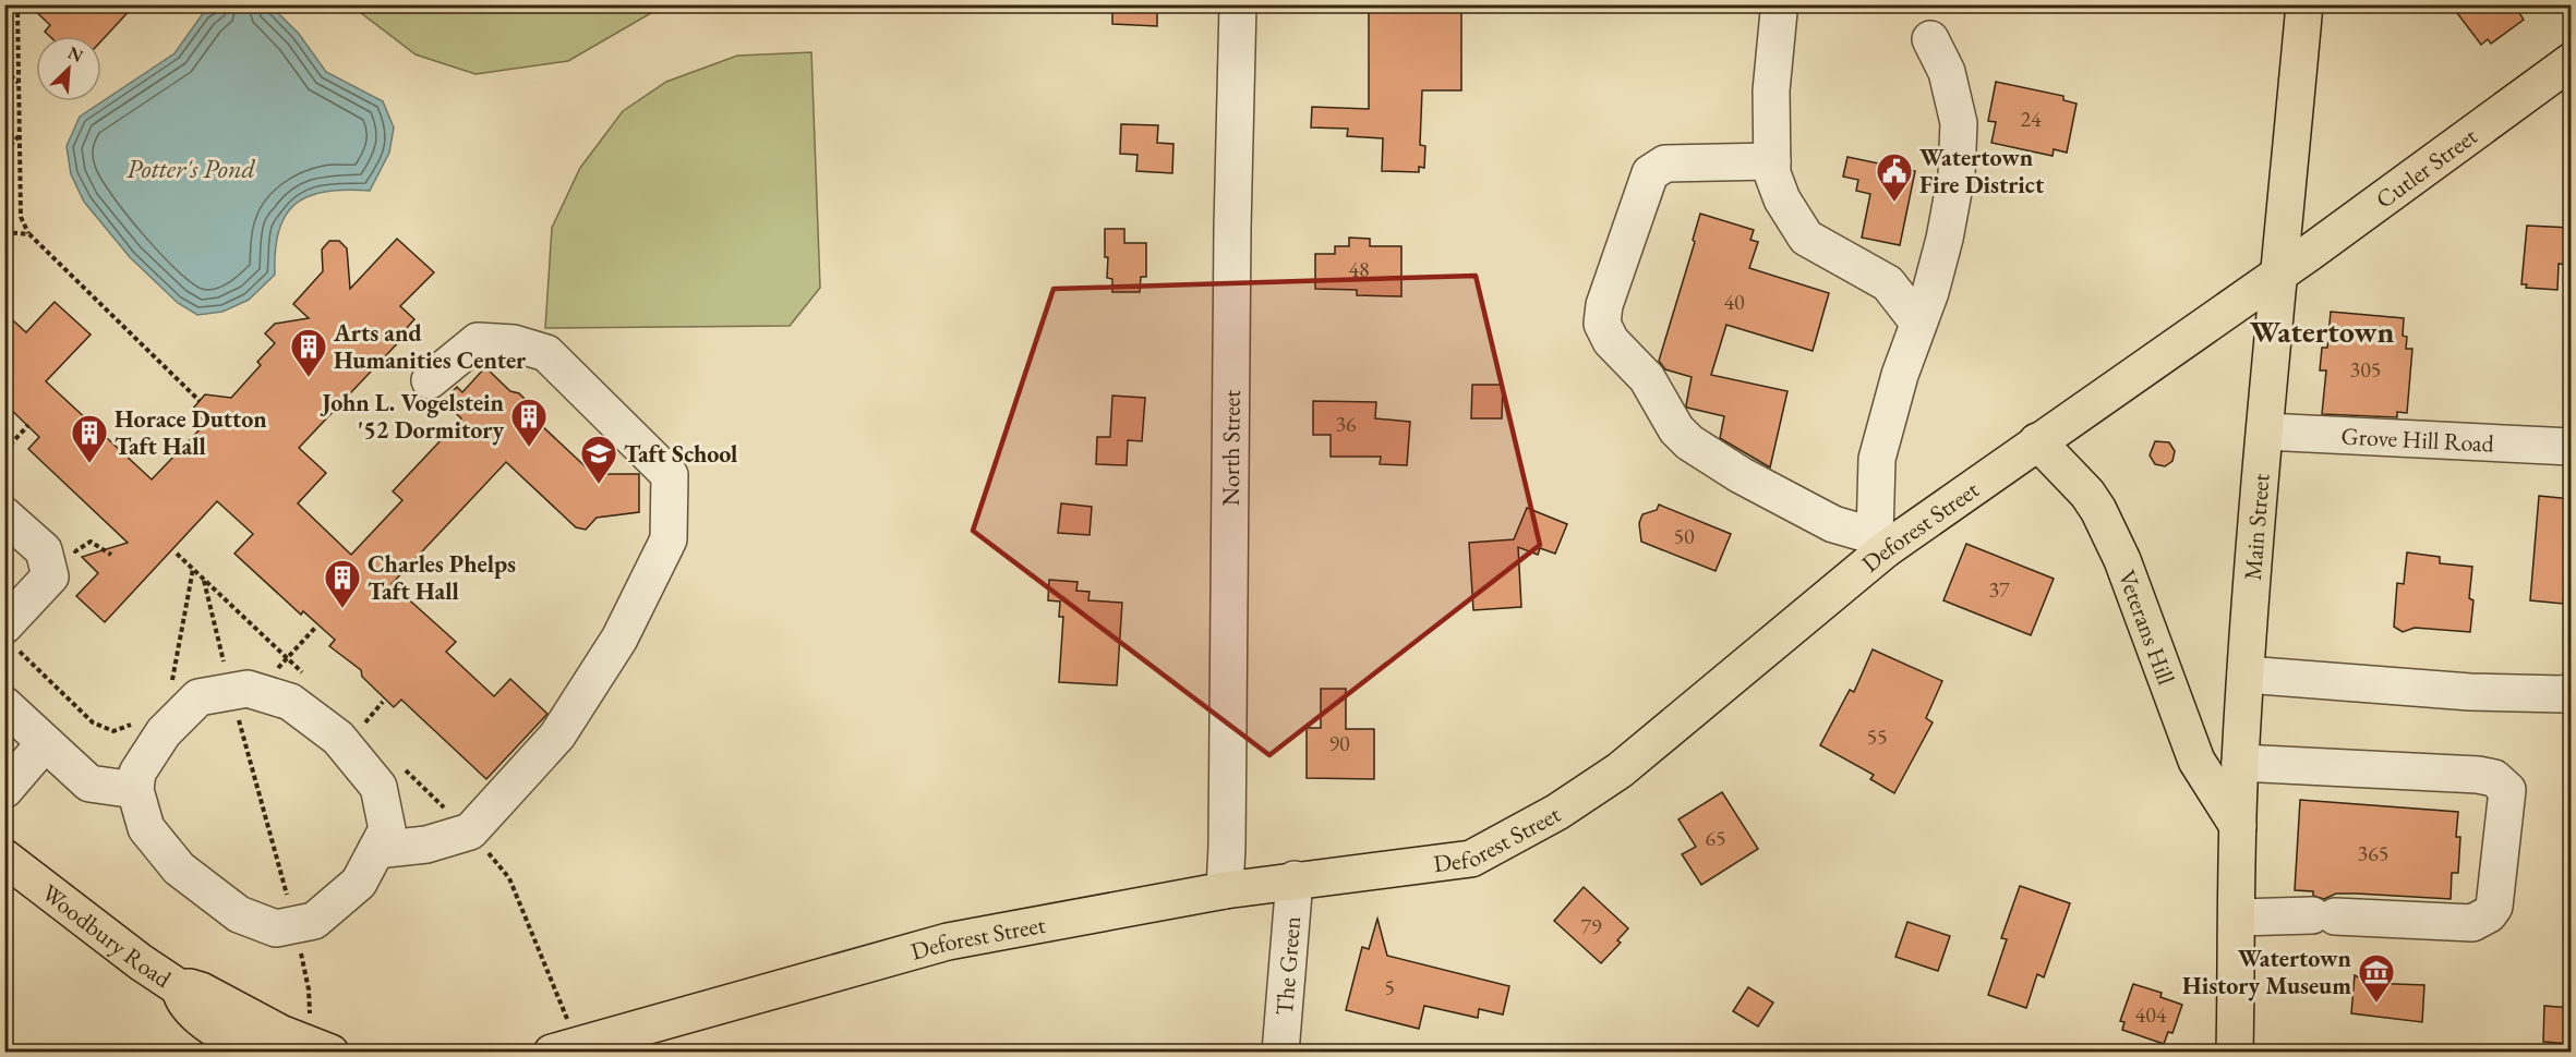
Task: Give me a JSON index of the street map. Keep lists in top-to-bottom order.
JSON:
{
  "streets": {
    "main road": [
      "Cutler Street",
      "Deforest Street",
      "Main Street",
      "Veterans Hill",
      "Woodbury Road"
    ],
    "street": ["Grove Hill Road", "North Street", "The Green"]
  },
  "crossings": [
    ["Cutler Street", "Deforest Street"],
    ["Cutler Street", "Main Street"],
    ["Grove Hill Road", "Main Street"],
    ["North Street", "Deforest Street"],
    ["Deforest Street", "Main Street"],
    ["Deforest Street", "Veterans Hill"],
    ["Deforest Street", "The Green"],
    ["Main Street", "Veterans Hill"]
  ],
  "districts": ["Watertown"],
  "water": ["Potter's Pond"],
  "places": {
    "public building": ["Watertown Fire District"],
    "building": [
      "Arts and Humanities Center",
      "John L. Vogelstein '52 Dormitory",
      "Horace Dutton Taft Hall",
      "Charles Phelps Taft Hall"
    ],
    "school or university": ["Taft School"],
    "museum": ["Watertown History Museum"]
  },
  "house_numbers": [
    "24",
    "48",
    "40",
    "305",
    "36",
    "50",
    "37",
    "55",
    "90",
    "65",
    "365",
    "79",
    "5",
    "404"
  ],
  "north": "top right"
}
